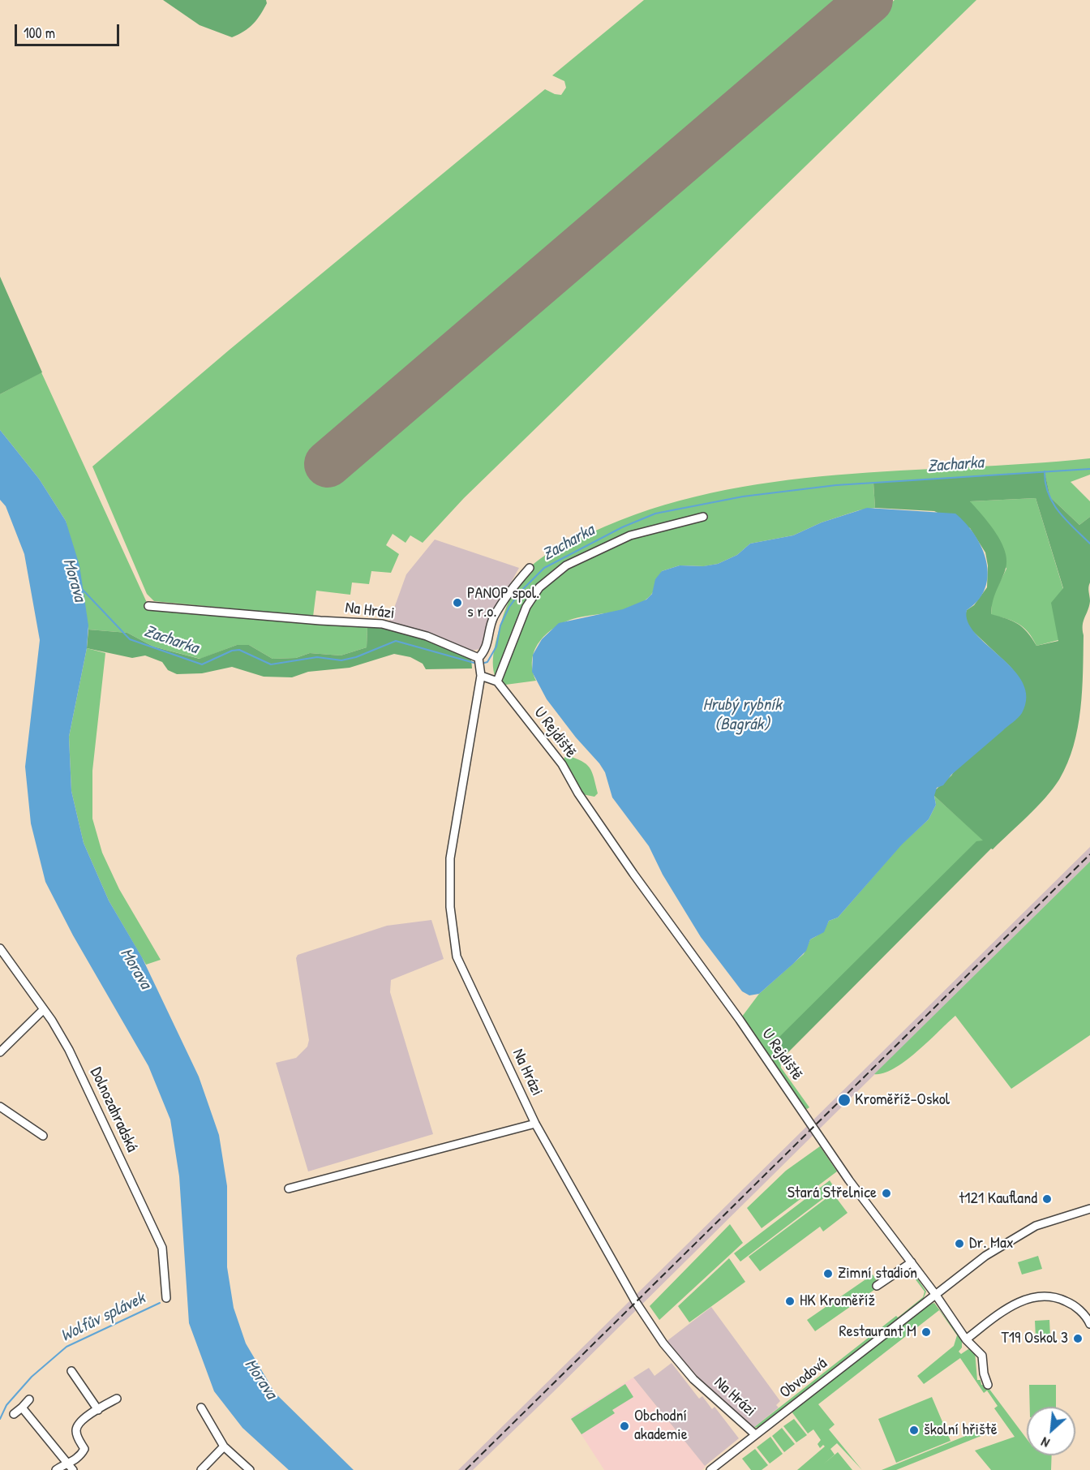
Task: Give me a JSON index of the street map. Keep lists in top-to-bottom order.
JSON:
{
  "streets": {
    "street": [
      "Na Hrázi",
      "U Rejdiště",
      "Dolnozahradská",
      "Obvodová"
    ]
  },
  "crossings": [
    ["Na Hrázi", "Obvodová"],
    ["U Rejdiště", "Obvodová"]
  ],
  "water": [
    "Zacharka",
    "Morava",
    "Hrubý rybník (Bagrák)",
    "Wolfův splávek"
  ],
  "places": [
    "PANOP spol. s r.o.",
    "Kroměříž-Oskol",
    "Stará Střelnice",
    "t121 Kaufland",
    "Dr. Max",
    "Zimní stadion",
    "HK Kroměříž",
    "Restaurant M",
    "T19 Oskol 3",
    "Obchodní akademie",
    "školní hřiště"
  ],
  "scale_bar": "100 m",
  "north": "bottom left"
}
